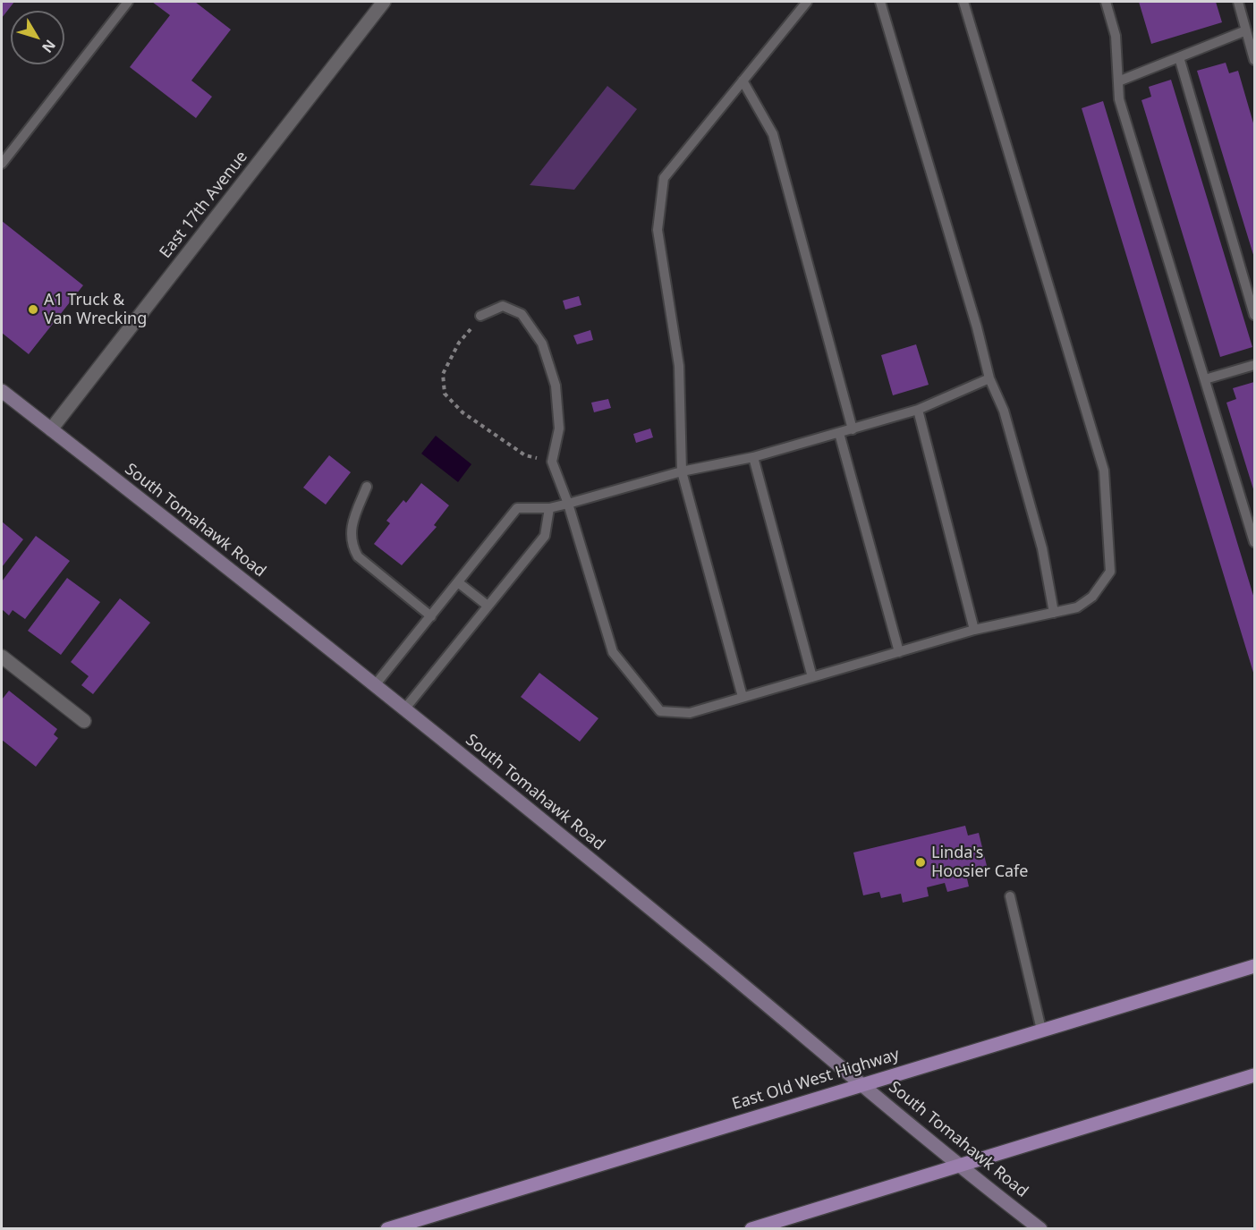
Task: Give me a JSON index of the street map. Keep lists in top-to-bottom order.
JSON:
{
  "streets": {
    "main road": ["South Tomahawk Road", "East Old West Highway"],
    "street": ["East 17th Avenue"]
  },
  "crossings": [
    ["East 17th Avenue", "South Tomahawk Road"],
    ["South Tomahawk Road", "East Old West Highway"]
  ],
  "places": ["A1 Truck & Van Wrecking", "Linda's Hoosier Cafe"],
  "north": "bottom right"
}
